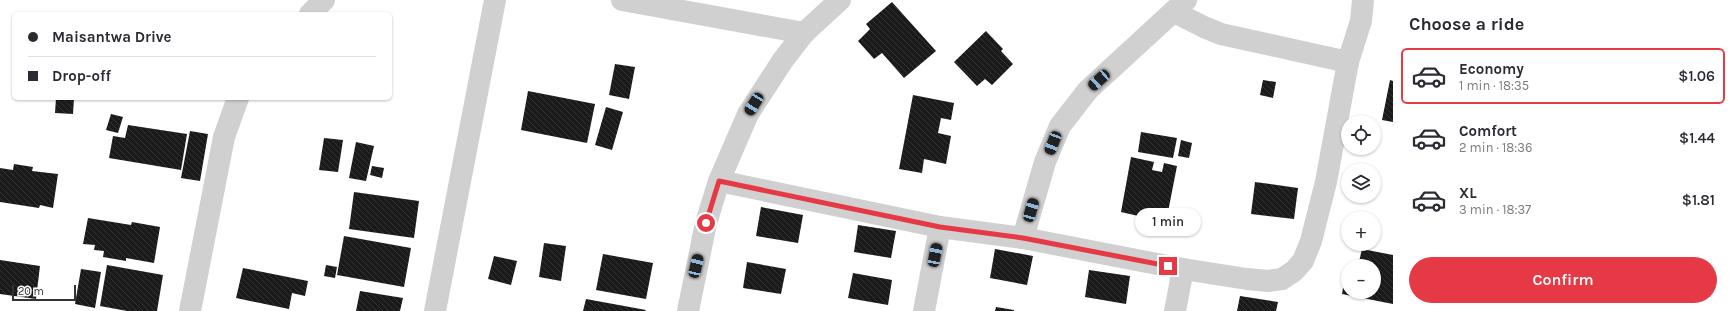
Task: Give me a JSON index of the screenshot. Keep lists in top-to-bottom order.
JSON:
{
  "scale_bar": "20 m",
  "page": {
    "heading": "Choose a ride",
    "banner": ["Maisantwa Drive", "Drop-off"],
    "list": [
      {
        "name": "Economy",
        "note": "1 min · 18:35",
        "value": "$1.06"
      },
      {
        "name": "Comfort",
        "note": "2 min · 18:36",
        "value": "$1.44"
      },
      {
        "name": "XL",
        "note": "3 min · 18:37",
        "value": "$1.81"
      }
    ],
    "map_buttons": ["+", "−"],
    "bubble": "1 min",
    "buttons": "Confirm",
    "scale": "20 m"
  }
}
